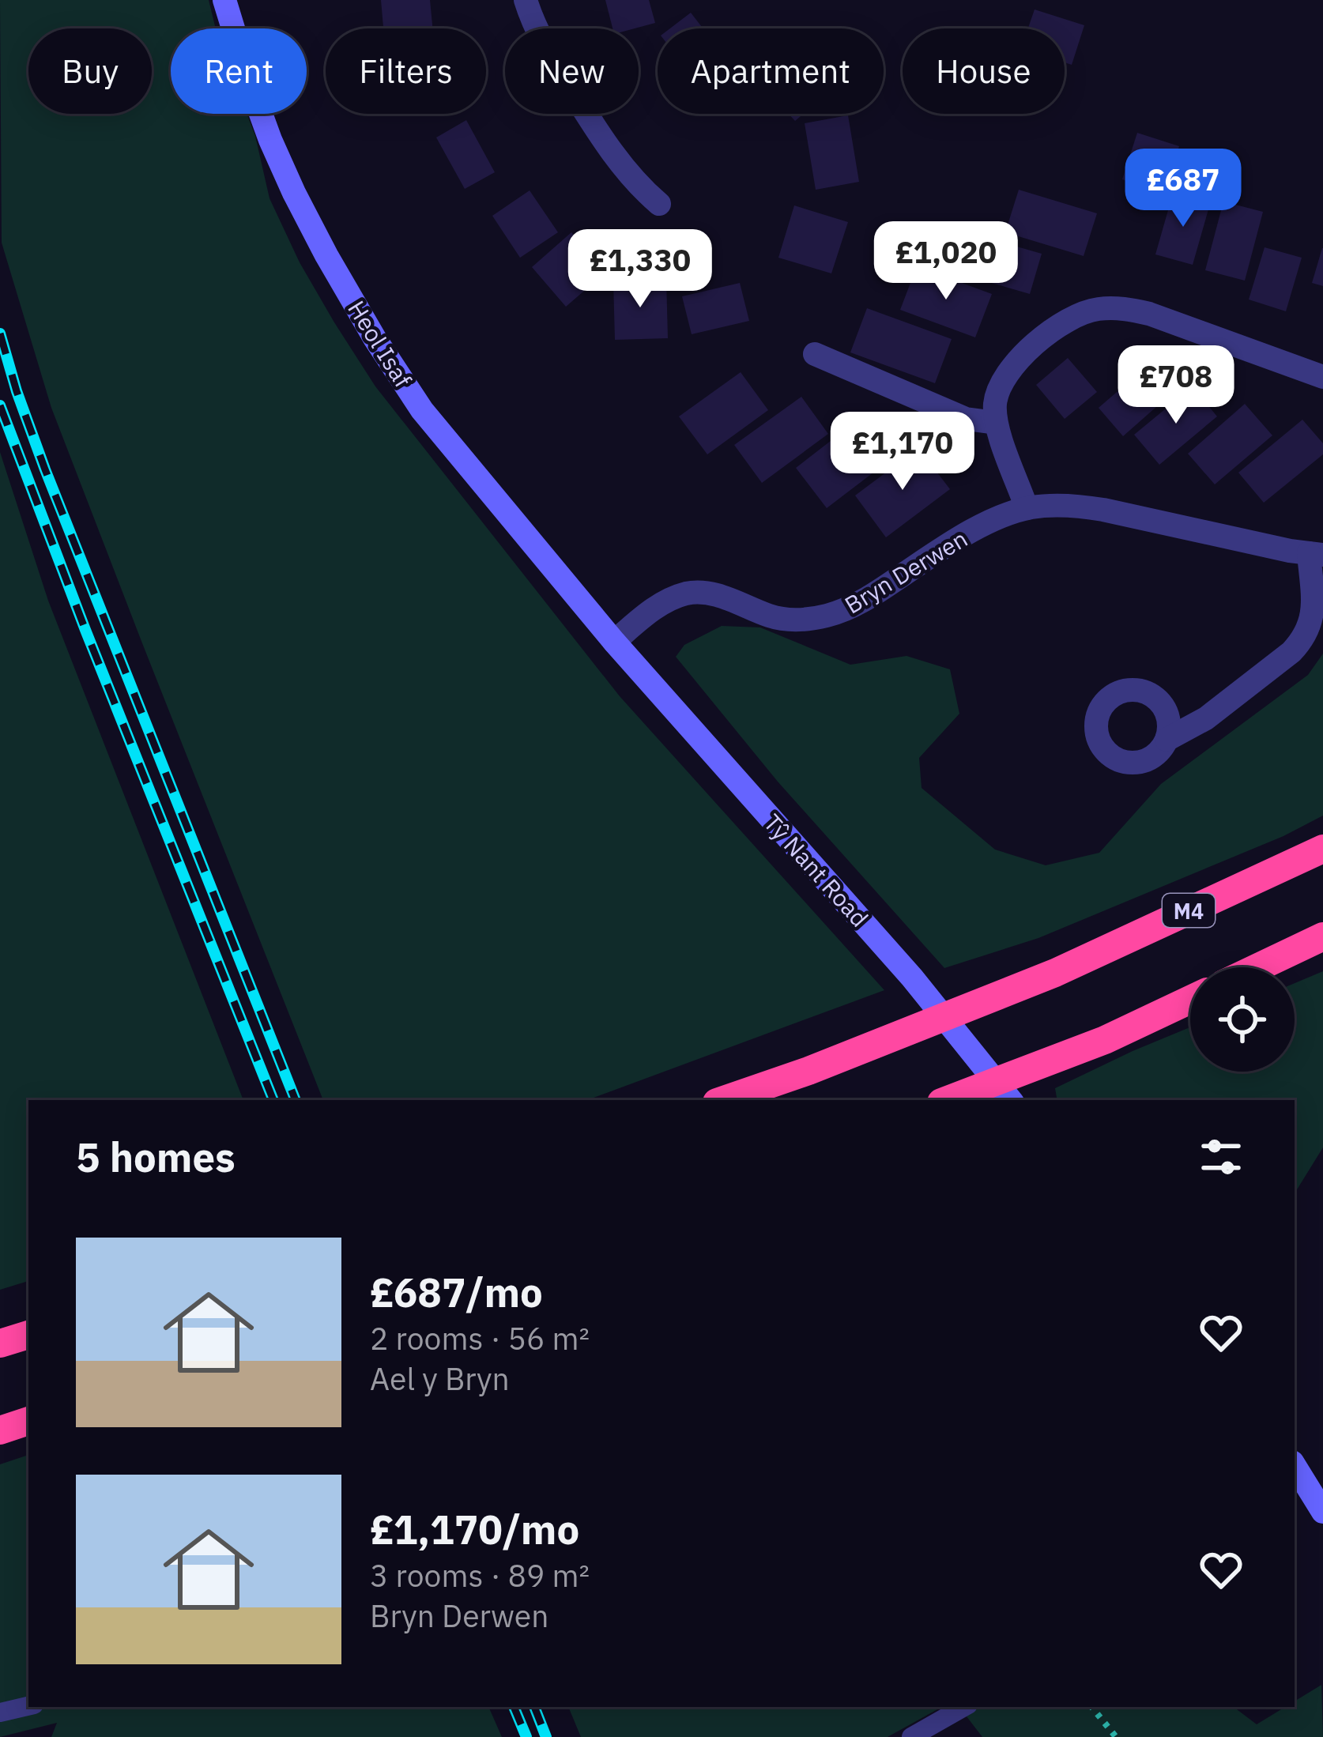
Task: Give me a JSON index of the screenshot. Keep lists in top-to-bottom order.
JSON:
{
  "streets": {
    "highway": ["M4"],
    "main road": ["Heol Isaf", "Tŷ Nant Road"],
    "street": ["Bryn Derwen"]
  },
  "crossings": [
    ["Heol Isaf", "Bryn Derwen"],
    ["Heol Isaf", "Tŷ Nant Road"],
    ["Bryn Derwen", "Tŷ Nant Road"]
  ],
  "page": {
    "chip": [
      "Buy",
      "Rent",
      "Filters",
      "New",
      "Apartment",
      "House"
    ],
    "price": [
      "£687",
      "£1,020",
      "£1,330",
      "£708",
      "£1,170"
    ],
    "heading": "5 homes",
    "list": [
      {
        "name": "£687/mo",
        "note": "2 rooms · 56 m² · Ael y Bryn"
      },
      {
        "name": "£1,170/mo",
        "note": "3 rooms · 89 m² · Bryn Derwen"
      }
    ]
  }
}
